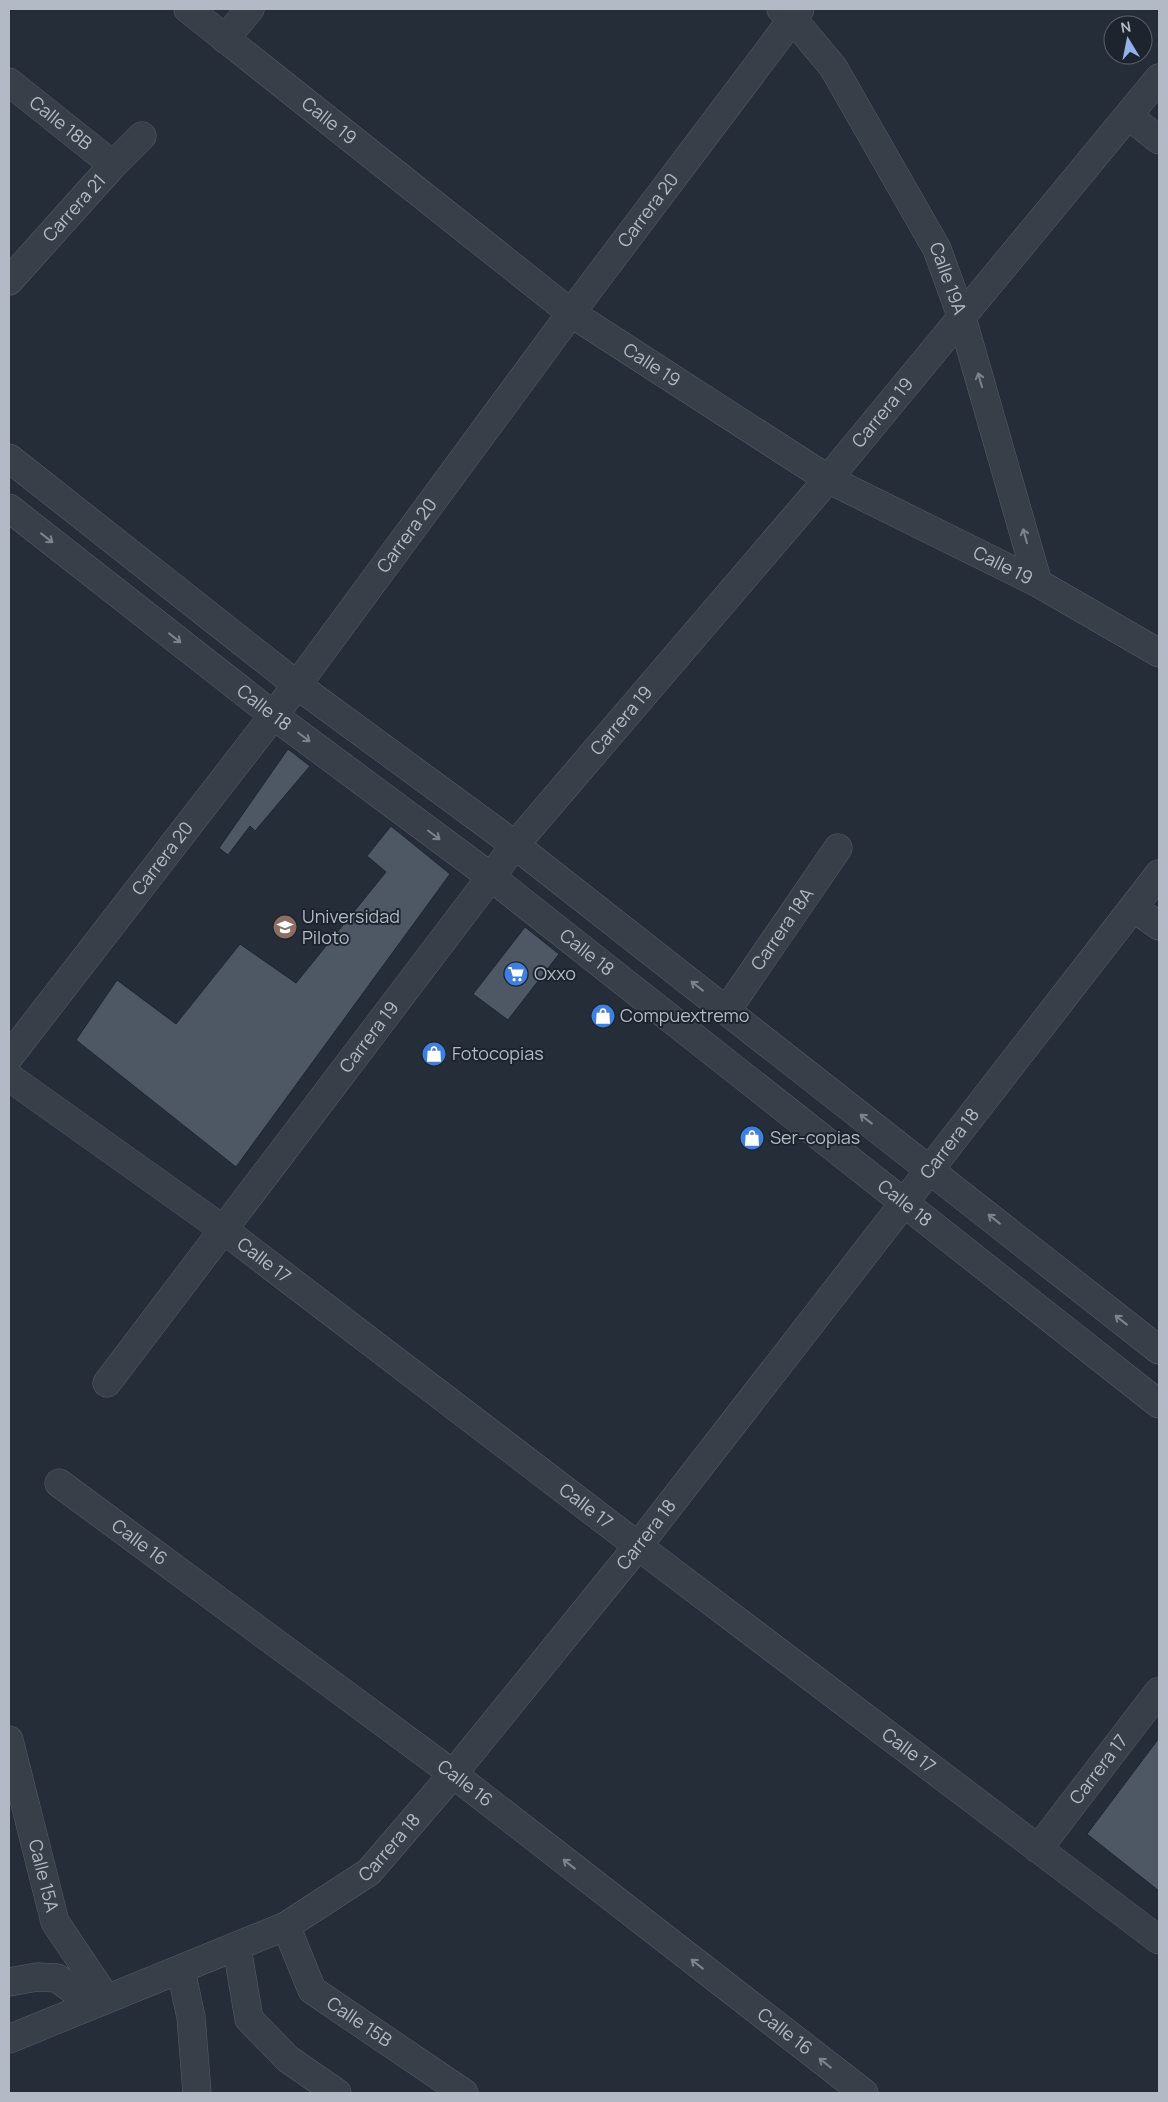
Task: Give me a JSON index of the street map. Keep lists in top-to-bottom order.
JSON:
{
  "streets": {
    "street": [
      "Calle 19",
      "Calle 18B",
      "Carrera 21",
      "Carrera 20",
      "Calle 19A",
      "Carrera 19",
      "Calle 18",
      "Carrera 18A",
      "Carrera 18",
      "Calle 17",
      "Calle 16",
      "Carrera 17",
      "Calle 15A",
      "Calle 15B"
    ]
  },
  "crossings": [
    ["Calle 19", "Carrera 20"],
    ["Calle 19", "Calle 19A"],
    ["Calle 19", "Carrera 19"],
    ["Calle 18B", "Carrera 21"],
    ["Carrera 20", "Calle 19A"],
    ["Carrera 20", "Calle 18"],
    ["Calle 19A", "Carrera 19"],
    ["Carrera 19", "Calle 18"],
    ["Carrera 19", "Calle 17"],
    ["Calle 18", "Carrera 18"],
    ["Carrera 18", "Calle 17"],
    ["Carrera 18", "Calle 16"],
    ["Carrera 18", "Calle 15A"],
    ["Carrera 18", "Calle 15B"],
    ["Calle 17", "Carrera 17"]
  ],
  "one_way": ["Calle 19A", "Calle 16"],
  "places": {
    "school or university": ["Universidad Piloto"],
    "supermarket": ["Oxxo"],
    "shop": ["Compuextremo", "Fotocopias", "Ser-copias"]
  },
  "north": "top"
}
